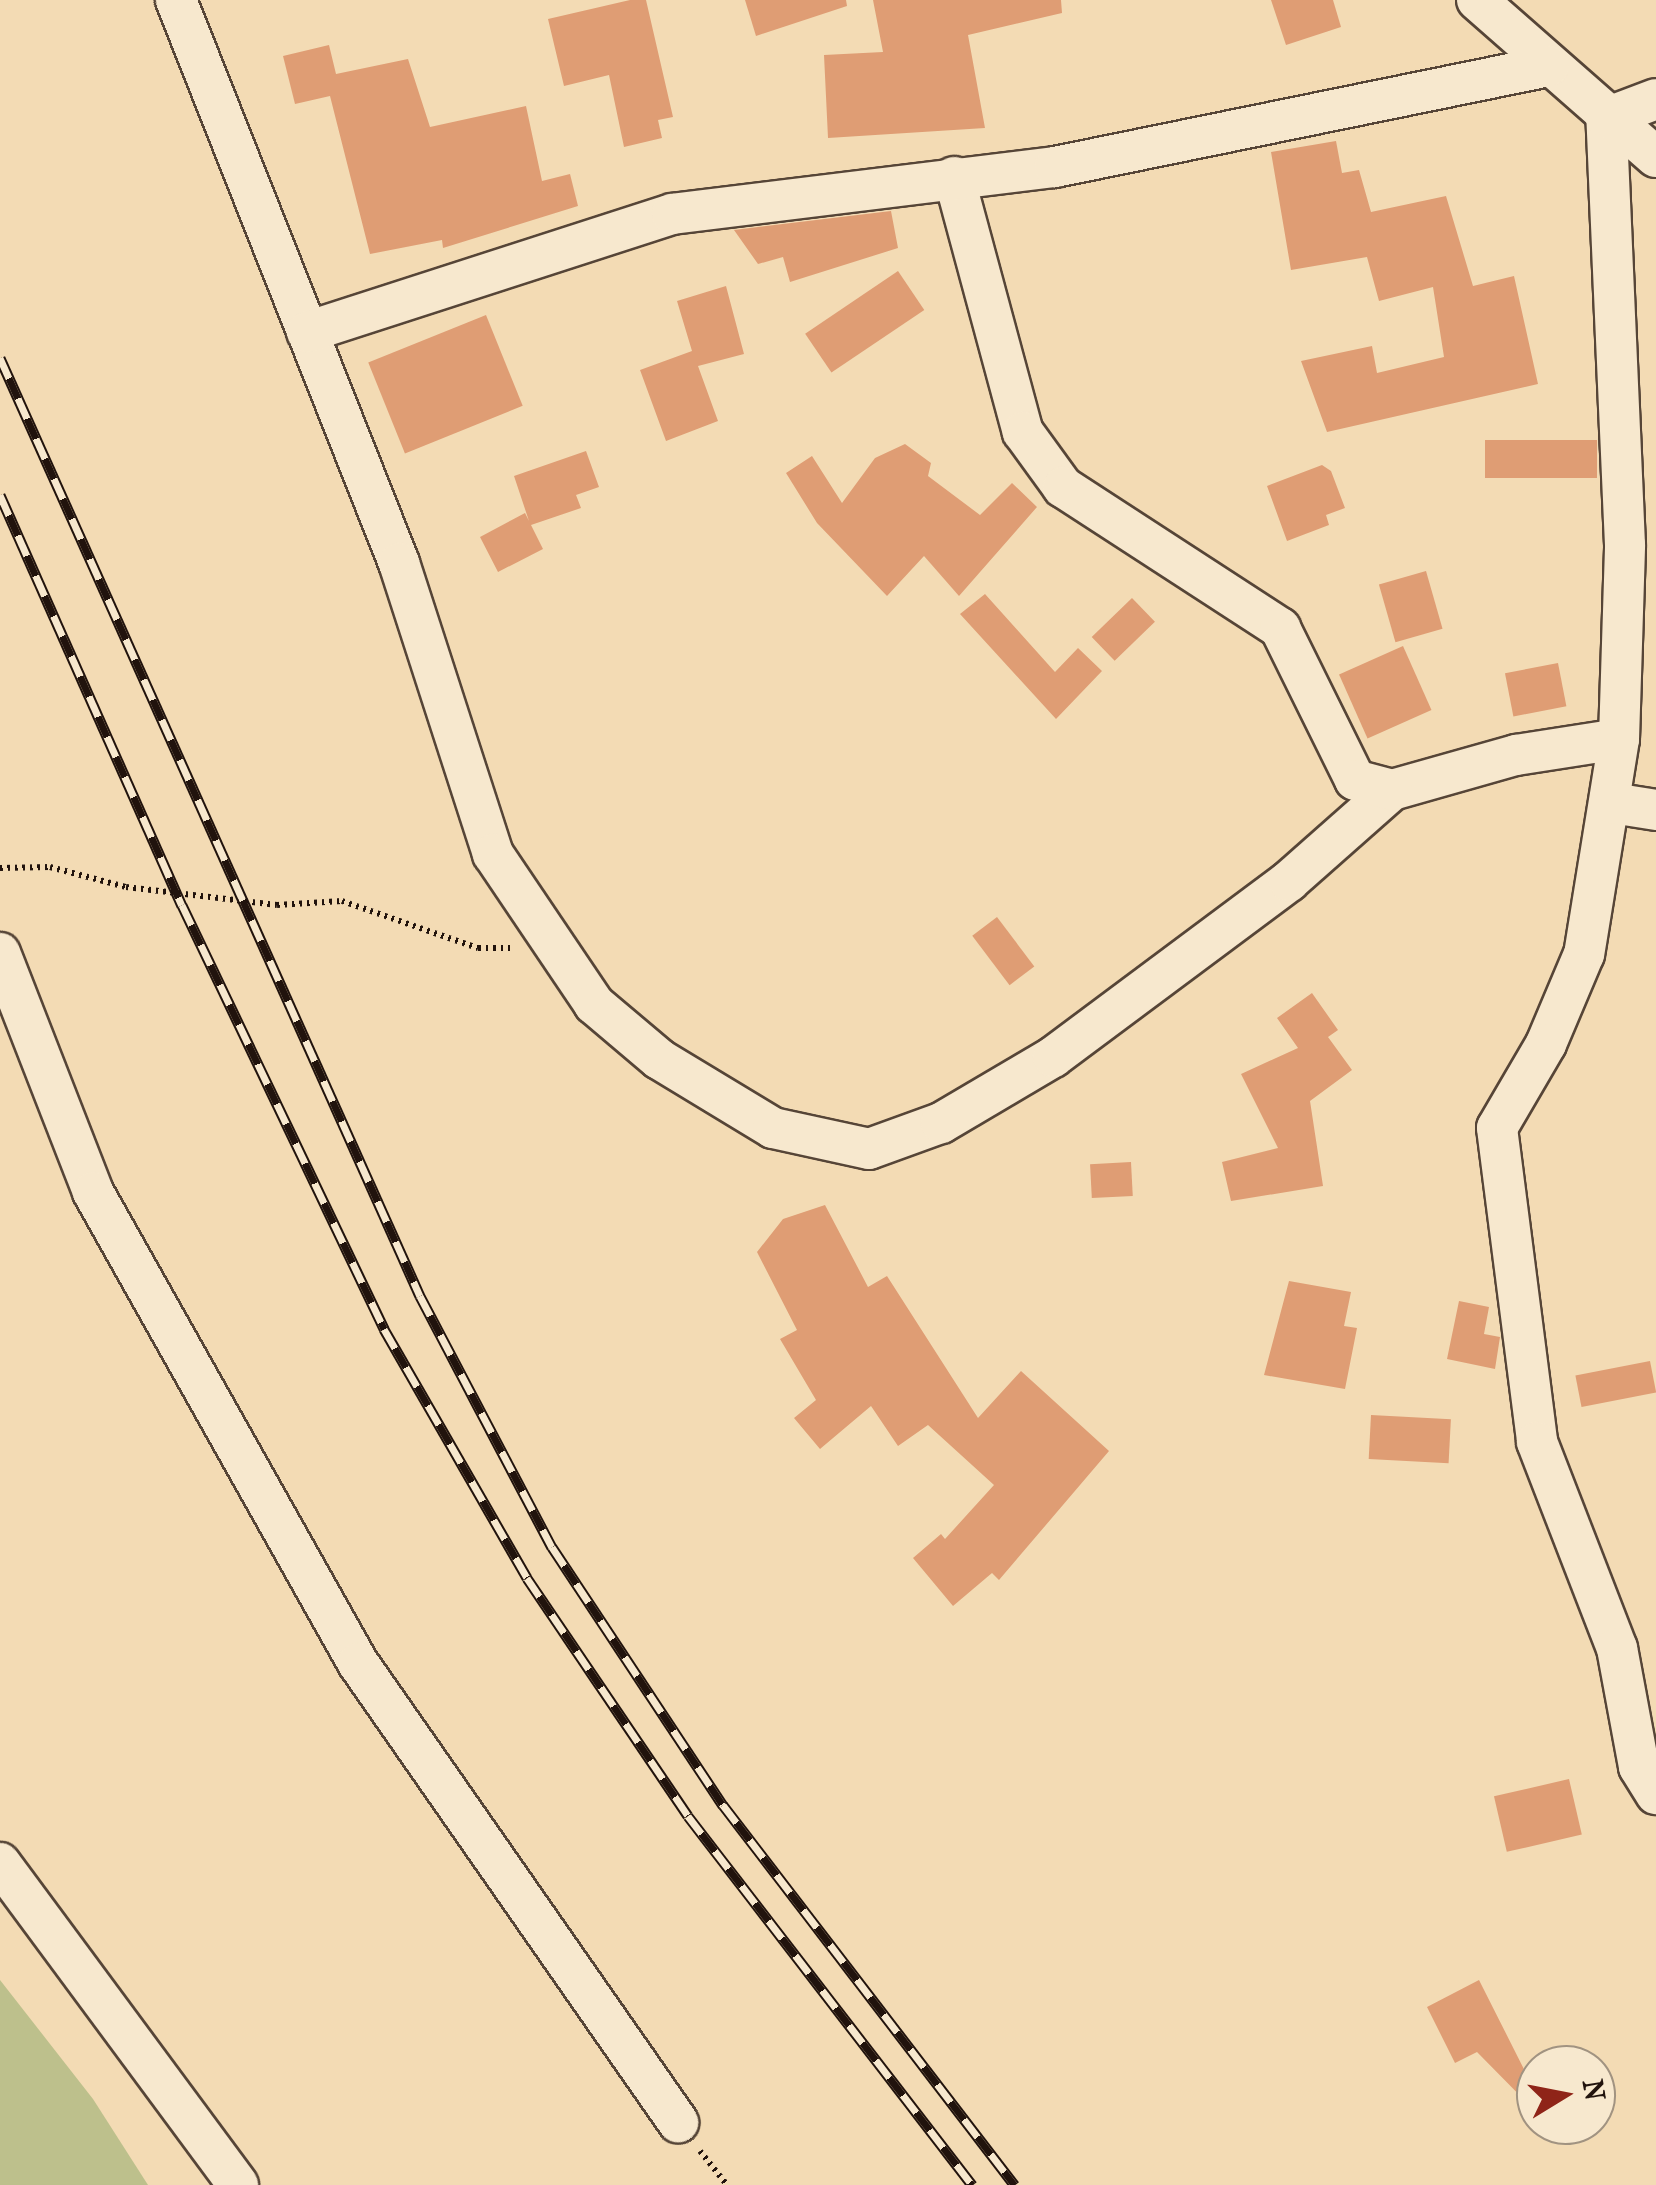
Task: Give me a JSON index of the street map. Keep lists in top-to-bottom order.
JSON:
{
  "north": "right"
}
